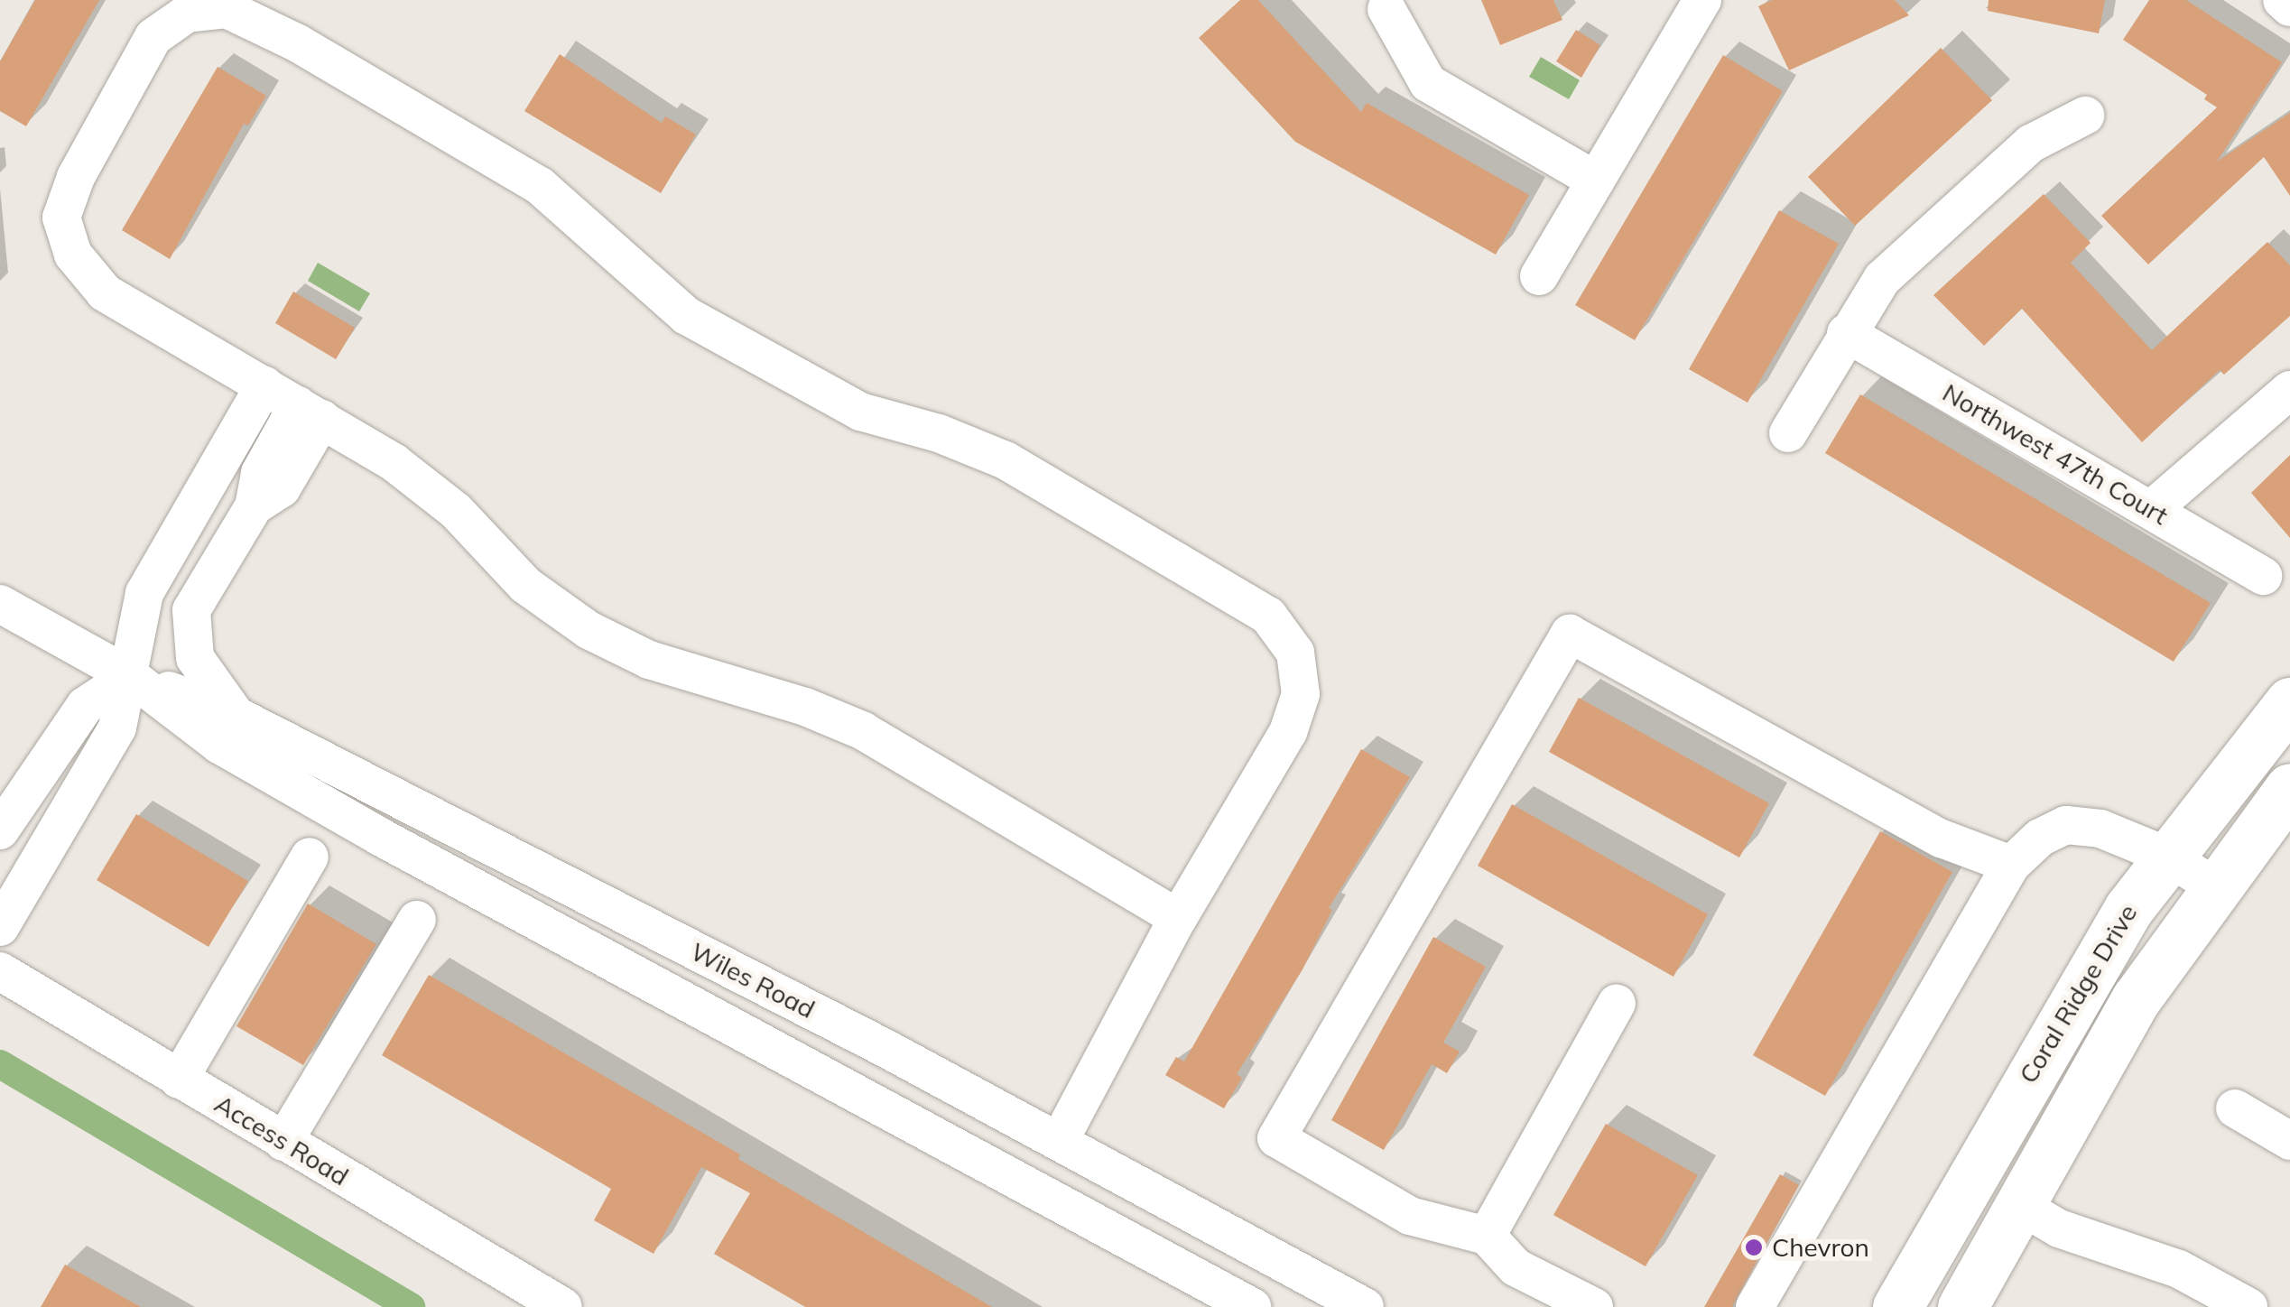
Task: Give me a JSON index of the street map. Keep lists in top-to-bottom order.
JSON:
{
  "streets": {
    "main road": ["Coral Ridge Drive"],
    "street": ["Northwest 47th Court", "Wiles Road", "Access Road"]
  },
  "places": ["Chevron"]
}
